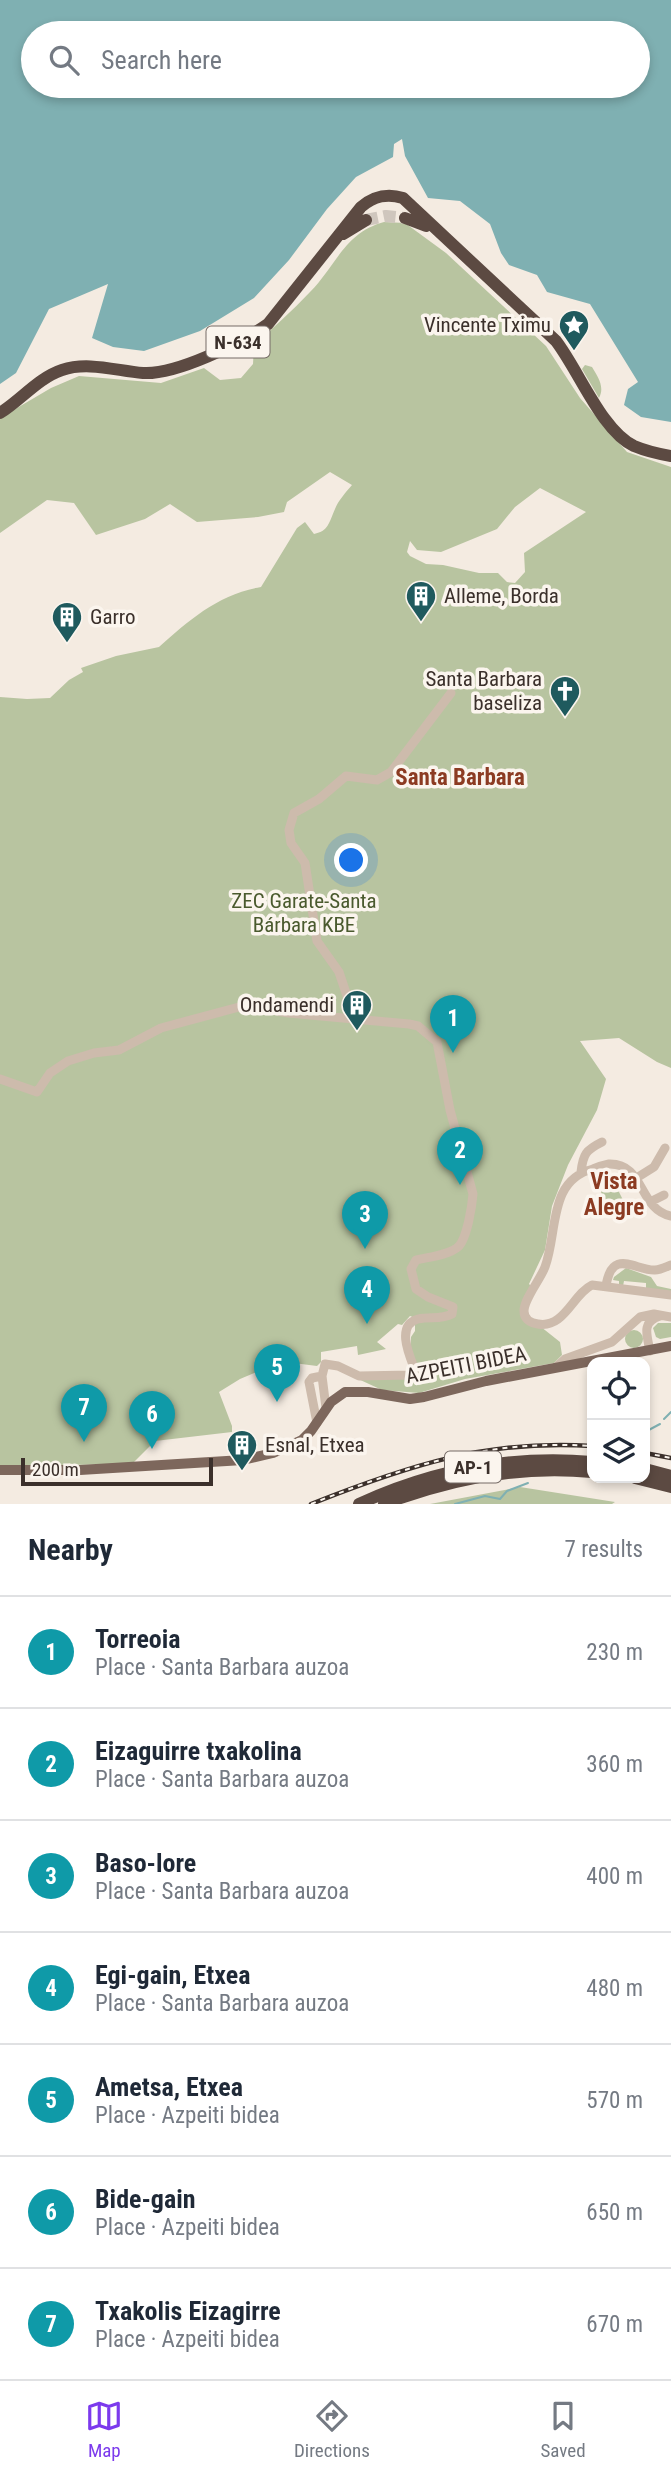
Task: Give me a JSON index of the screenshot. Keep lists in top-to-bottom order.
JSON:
{
  "streets": {
    "highway": ["N-634", "AP-1"],
    "main road": ["AZPEITI BIDEA"]
  },
  "districts": ["Santa Barbara", "Vista Alegre"],
  "parks": ["ZEC Garate-Santa Bárbara KBE"],
  "places": {
    "place": ["Vincente Tximu"],
    "building": [
      "Alleme, Borda",
      "Garro",
      "Ondamendi",
      "Esnal, Etxea"
    ],
    "church": ["Santa Barbara baseliza"]
  },
  "scale_bar": "200 m",
  "page": {
    "search": "Search here",
    "pins": [
      "1",
      "2",
      "3",
      "4",
      "5",
      "7",
      "6"
    ],
    "scale": "200 m",
    "heading": ["Nearby", "7 results"],
    "list": [
      {
        "mark": "1",
        "name": "Torreoia",
        "note": "Place · Santa Barbara auzoa",
        "value": "230 m"
      },
      {
        "mark": "2",
        "name": "Eizaguirre txakolina",
        "note": "Place · Santa Barbara auzoa",
        "value": "360 m"
      },
      {
        "mark": "3",
        "name": "Baso-lore",
        "note": "Place · Santa Barbara auzoa",
        "value": "400 m"
      },
      {
        "mark": "4",
        "name": "Egi-gain, Etxea",
        "note": "Place · Santa Barbara auzoa",
        "value": "480 m"
      },
      {
        "mark": "5",
        "name": "Ametsa, Etxea",
        "note": "Place · Azpeiti bidea",
        "value": "570 m"
      },
      {
        "mark": "6",
        "name": "Bide-gain",
        "note": "Place · Azpeiti bidea",
        "value": "650 m"
      },
      {
        "mark": "7",
        "name": "Txakolis Eizagirre",
        "note": "Place · Azpeiti bidea",
        "value": "670 m"
      }
    ],
    "nav": ["Map", "Directions", "Saved"]
  }
}
